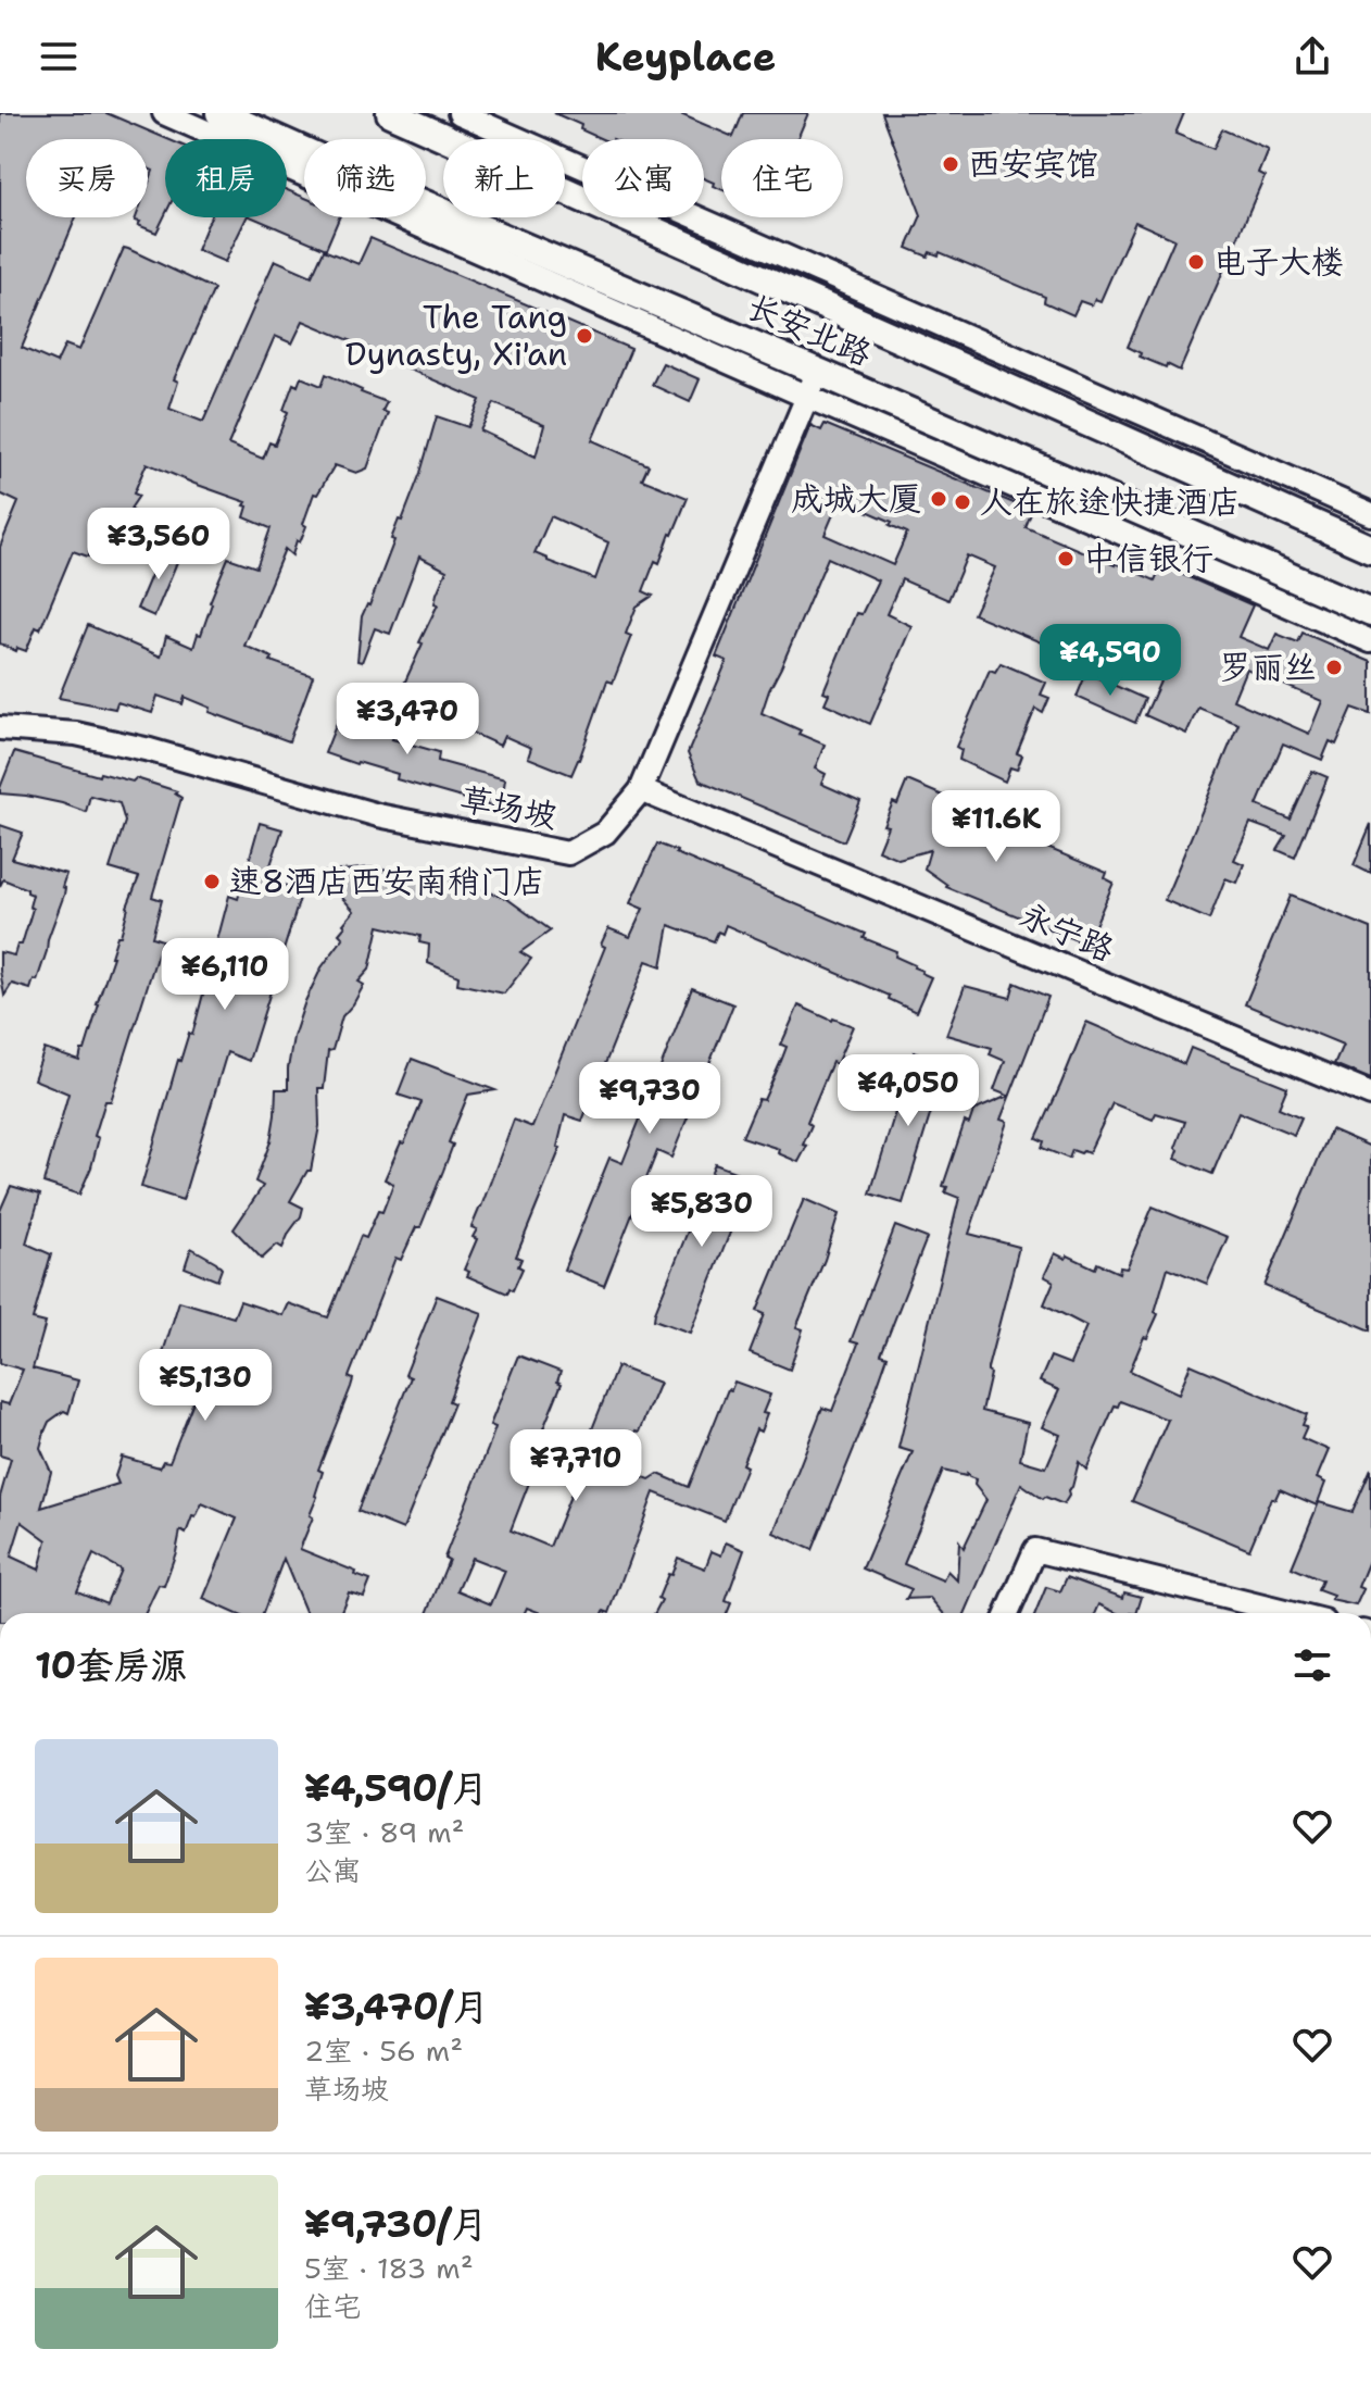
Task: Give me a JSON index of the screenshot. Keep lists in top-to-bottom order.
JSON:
{
  "streets": {
    "main road": ["长安北路"],
    "street": ["草场坡", "永宁路"]
  },
  "crossings": [
    ["长安北路", "草场坡"],
    ["草场坡", "永宁路"]
  ],
  "places": [
    "西安宾馆",
    "电子大楼",
    "The Tang Dynasty, Xi'an",
    "成城大厦",
    "人在旅途快捷酒店",
    "中信银行",
    "罗丽丝",
    "速8酒店西安南稍门店"
  ],
  "page": {
    "header": "Keyplace",
    "chip": [
      "买房",
      "租房",
      "筛选",
      "新上",
      "公寓",
      "住宅"
    ],
    "price": [
      "¥3,560",
      "¥4,590",
      "¥3,470",
      "¥11.6K",
      "¥6,110",
      "¥4,050",
      "¥9,730",
      "¥5,830",
      "¥5,130",
      "¥7,710"
    ],
    "heading": "10套房源",
    "list": [
      {
        "name": "¥4,590/月",
        "note": "3室 · 89 m² · 公寓"
      },
      {
        "name": "¥3,470/月",
        "note": "2室 · 56 m² · 草场坡"
      },
      {
        "name": "¥9,730/月",
        "note": "5室 · 183 m² · 住宅"
      }
    ]
  }
}
